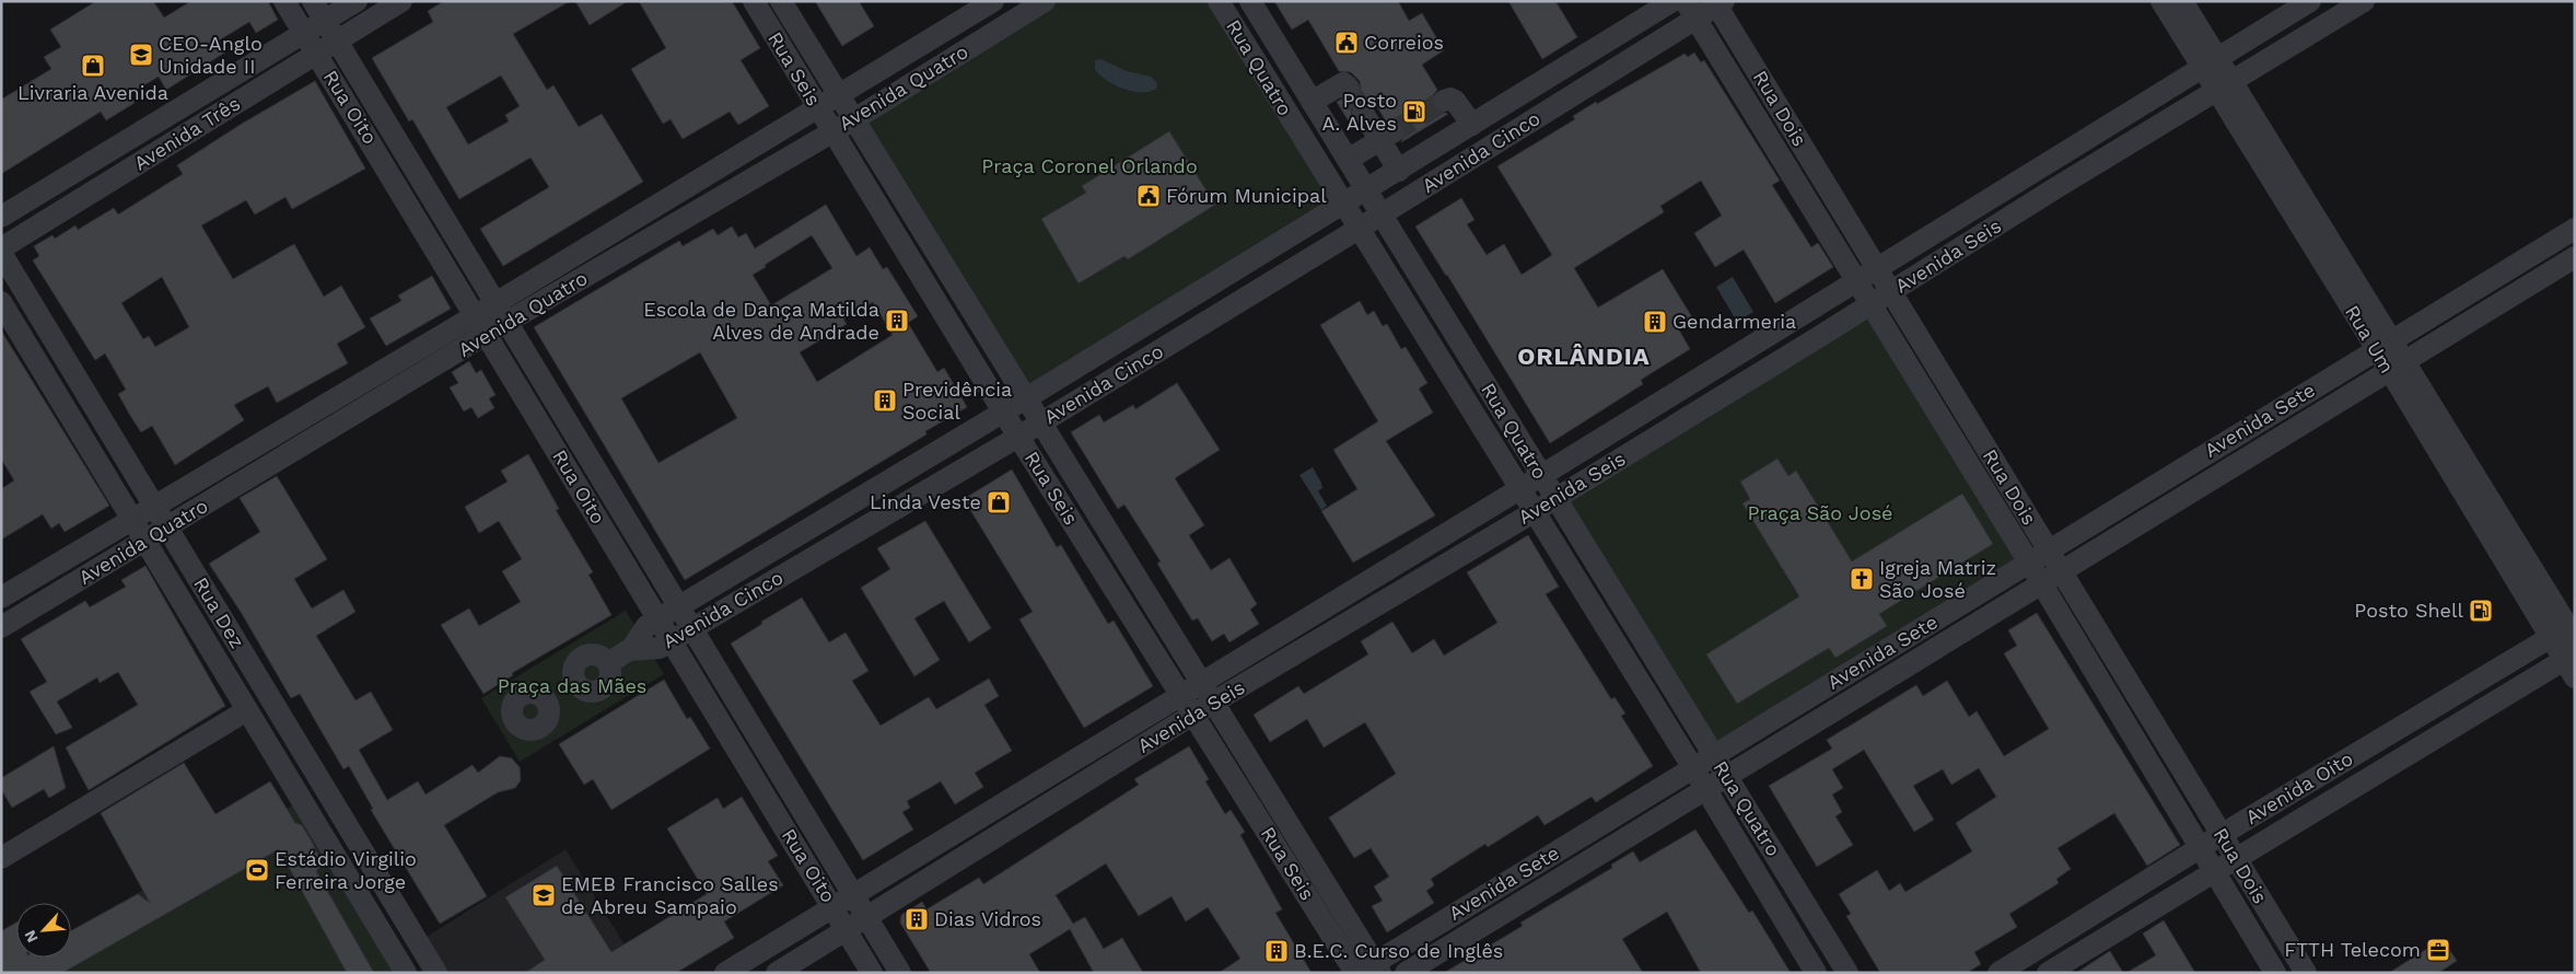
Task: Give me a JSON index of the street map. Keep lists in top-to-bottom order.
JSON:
{
  "streets": {
    "street": [
      "Rua Quatro",
      "Rua Seis",
      "Avenida Quatro",
      "Rua Oito",
      "Rua Dois",
      "Avenida Três",
      "Avenida Cinco",
      "Avenida Seis",
      "Rua Um",
      "Avenida Sete",
      "Rua Dez",
      "Avenida Oito"
    ]
  },
  "crossings": [
    ["Rua Quatro", "Avenida Cinco"],
    ["Rua Quatro", "Avenida Seis"],
    ["Rua Quatro", "Avenida Sete"],
    ["Rua Seis", "Avenida Quatro"],
    ["Rua Seis", "Avenida Cinco"],
    ["Rua Seis", "Avenida Seis"],
    ["Rua Seis", "Avenida Sete"],
    ["Avenida Quatro", "Rua Oito"],
    ["Avenida Quatro", "Rua Dez"],
    ["Rua Oito", "Avenida Três"],
    ["Rua Oito", "Avenida Cinco"],
    ["Rua Oito", "Avenida Seis"],
    ["Rua Dois", "Avenida Cinco"],
    ["Rua Dois", "Avenida Seis"],
    ["Rua Dois", "Avenida Sete"],
    ["Rua Dois", "Avenida Oito"],
    ["Avenida Seis", "Rua Um"],
    ["Rua Um", "Avenida Sete"],
    ["Rua Um", "Avenida Oito"]
  ],
  "districts": ["ORLÂNDIA"],
  "parks": ["Praça Coronel Orlando", "Praça São José", "Praça das Mães"],
  "places": {
    "public building": ["Correios", "Fórum Municipal"],
    "school or university": ["CEO-Anglo Unidade II", "EMEB Francisco Salles de Abreu Sampaio"],
    "shop": ["Livraria Avenida", "Linda Veste"],
    "fuel station": ["Posto A. Alves", "Posto Shell"],
    "building": [
      "Escola de Dança Matilda Alves de Andrade",
      "Gendarmeria",
      "Previdência Social",
      "Dias Vidros",
      "B.E.C. Curso de Inglês"
    ],
    "church": ["Igreja Matriz São José"],
    "sports": ["Estádio Virgilio Ferreira Jorge"],
    "office": ["FTTH Telecom"]
  },
  "north": "bottom left"
}
